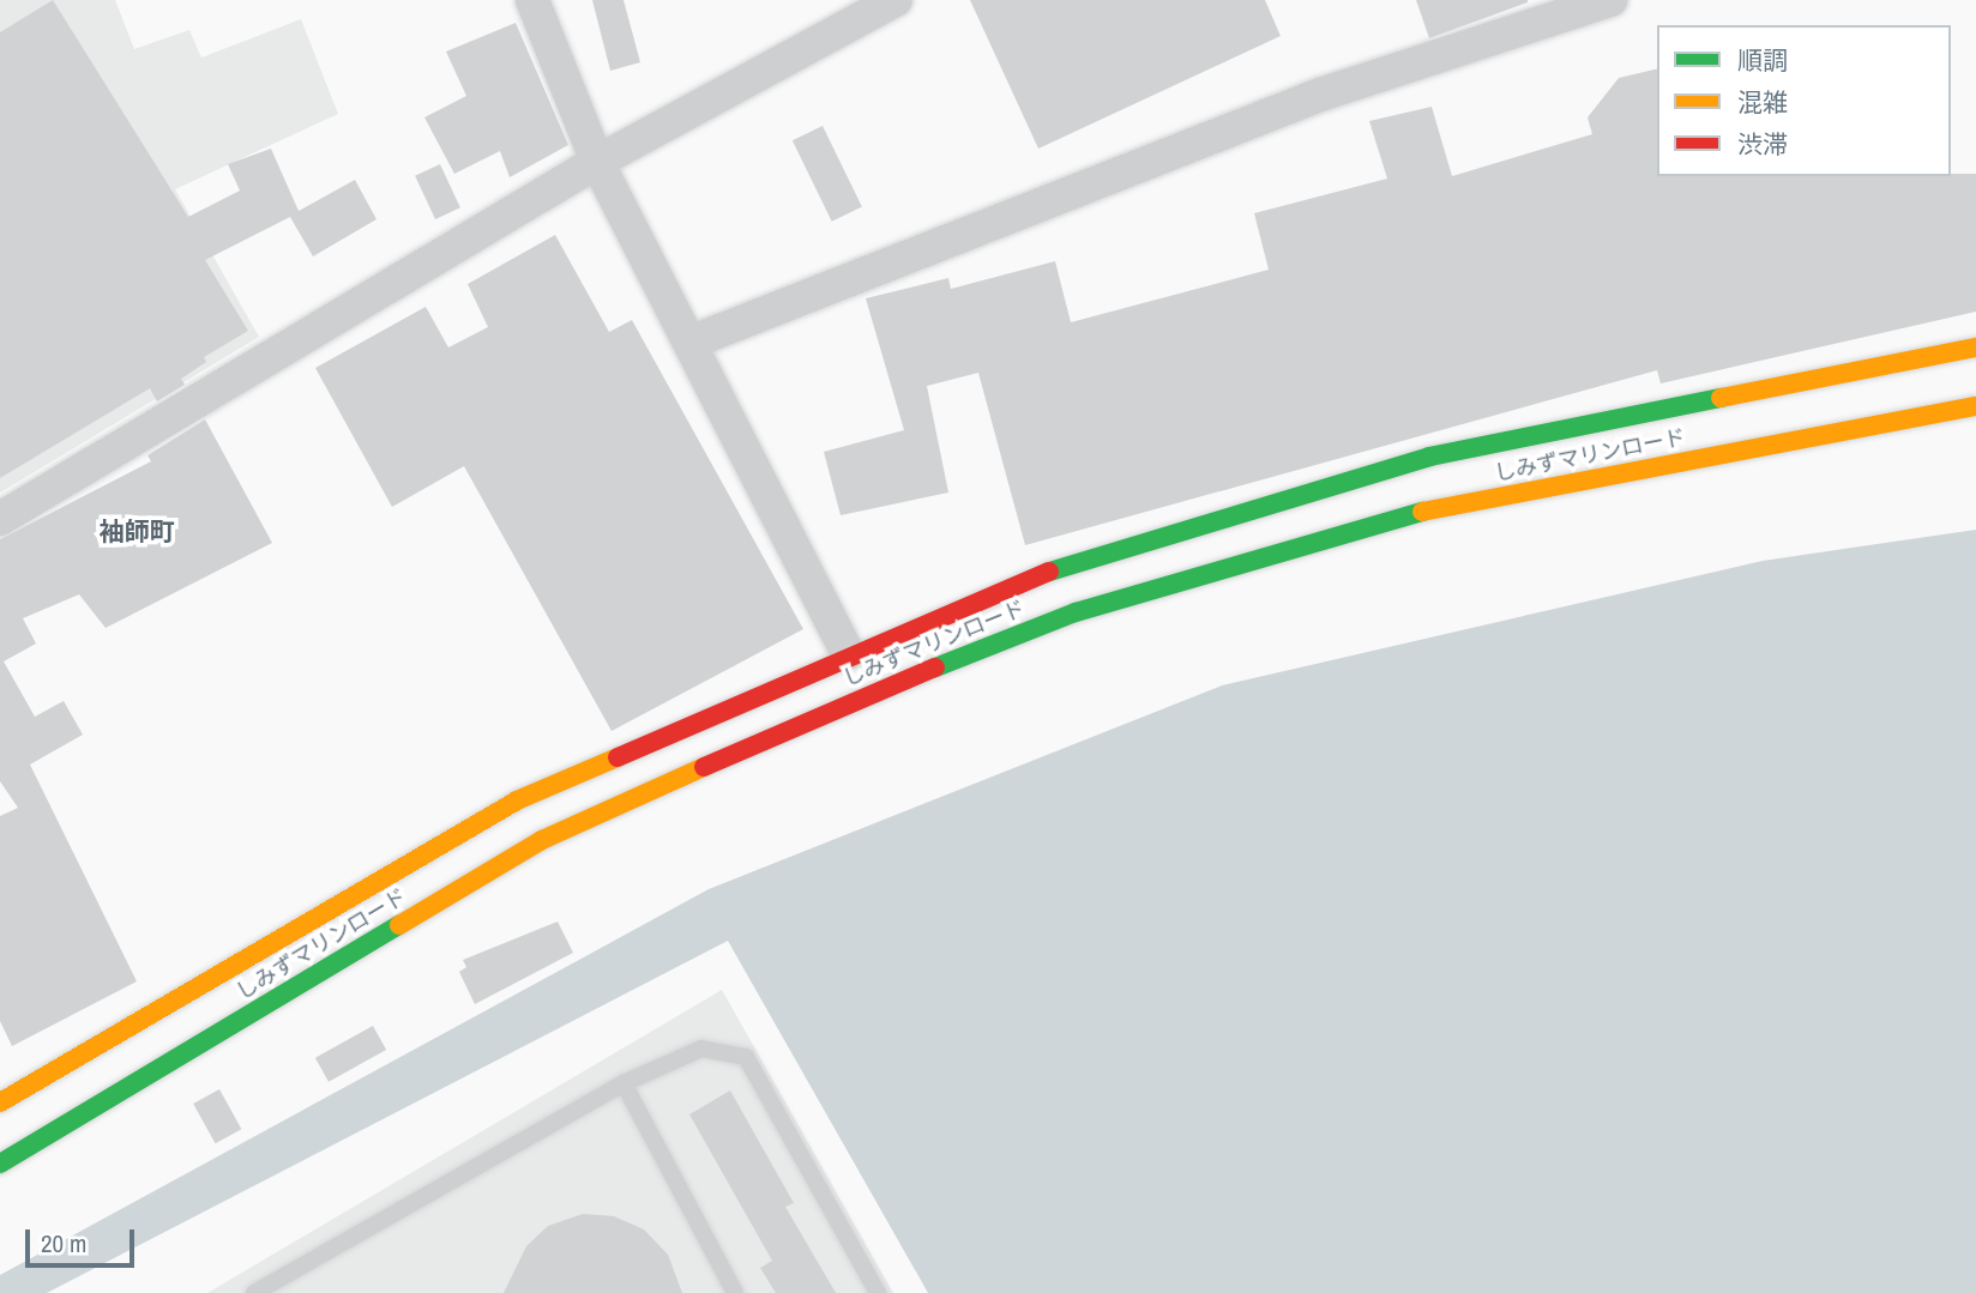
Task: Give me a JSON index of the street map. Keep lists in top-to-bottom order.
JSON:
{
  "streets": {
    "street": ["しみずマリンロード"]
  },
  "districts": ["袖師町"],
  "legend": ["順調", "混雑", "渋滞"],
  "scale_bar": "20 m"
}
